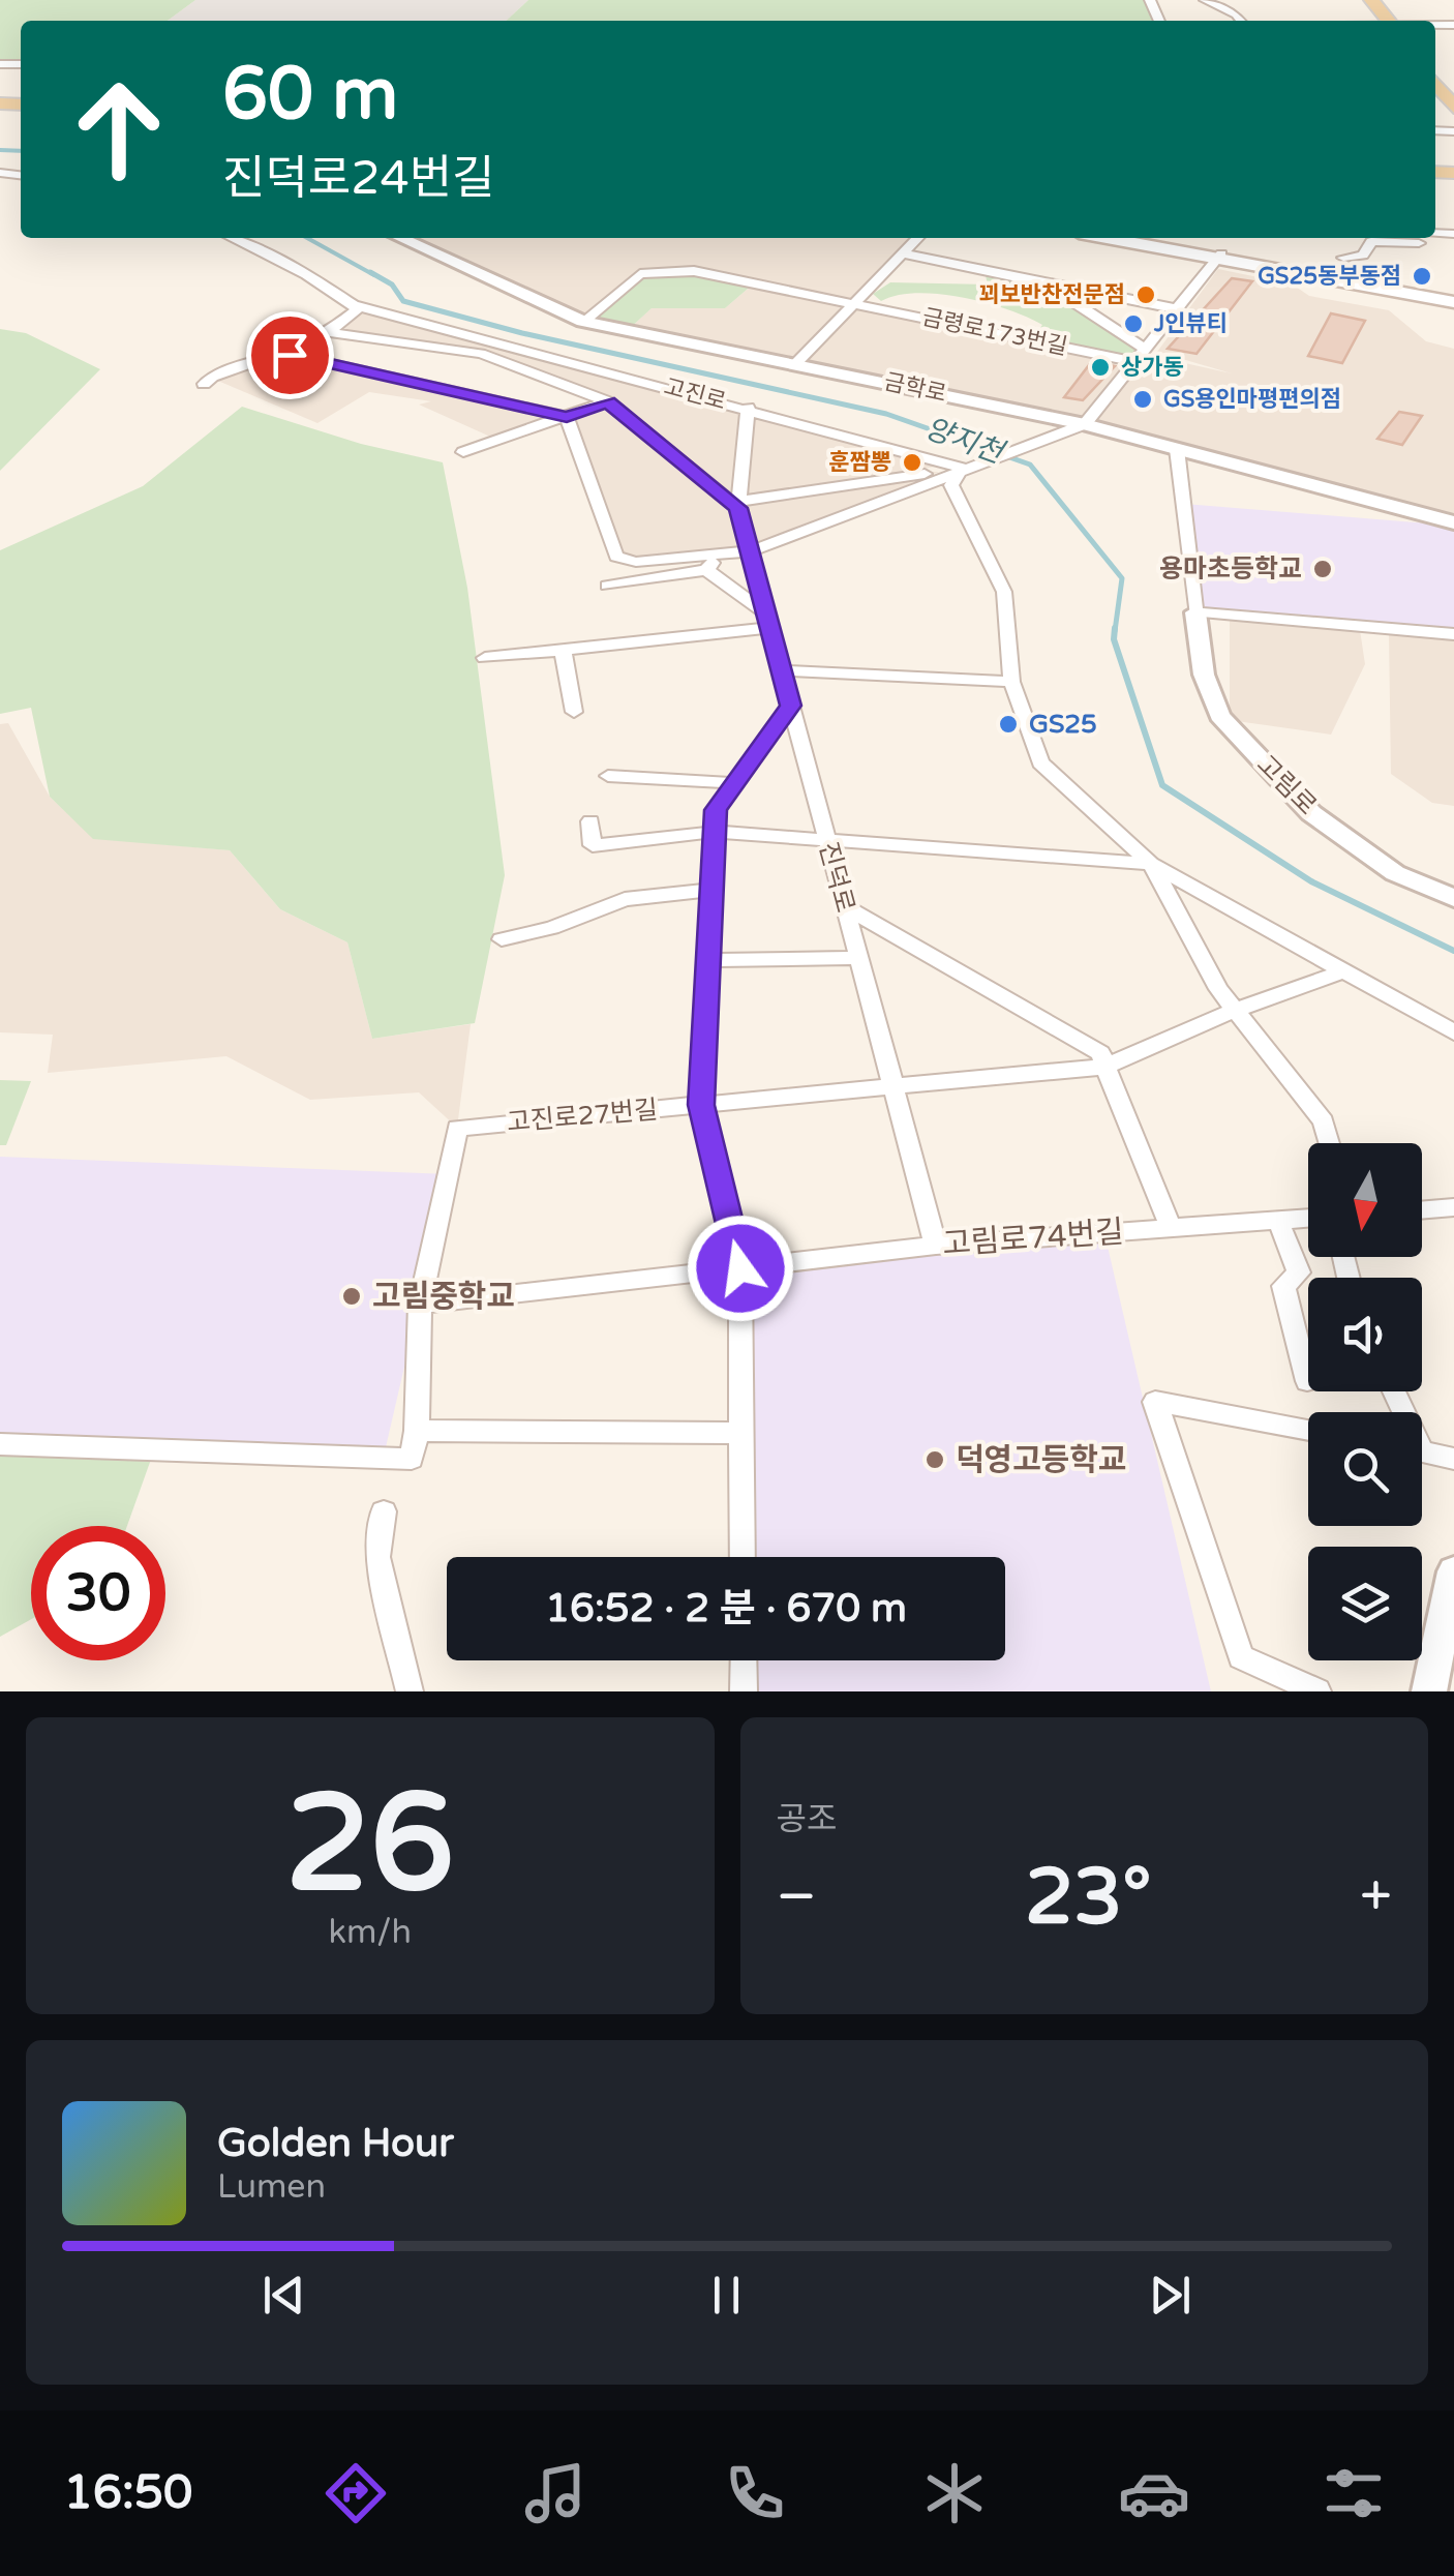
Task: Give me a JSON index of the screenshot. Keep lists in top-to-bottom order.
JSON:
{
  "streets": {
    "street": [
      "금령로173번길",
      "금학로",
      "고진로",
      "고림로",
      "진덕로",
      "고진로27번길",
      "고림로74번길"
    ]
  },
  "crossings": [
    ["금령로173번길", "금학로"],
    ["금학로", "고림로"],
    ["고진로", "진덕로"],
    ["진덕로", "고진로27번길"],
    ["진덕로", "고림로74번길"],
    ["고진로27번길", "고림로74번길"]
  ],
  "water": ["양지천"],
  "places": [
    "GS25동부동점",
    "꾀보반찬전문점",
    "J인뷰티",
    "상가동",
    "GS용인마평편의점",
    "훈짬뽕",
    "용마초등학교",
    "GS25",
    "고림중학교",
    "덕영고등학교"
  ],
  "north": "bottom",
  "page": {
    "turn": ["60 m", "진덕로24번길"],
    "limit": "30",
    "trip": "16:52 · 2 분 · 670 m",
    "tile": [
      ["26", "km/h"],
      "공조"
    ],
    "heat": ["−", "23°", "+"],
    "song": ["Golden Hour", "Lumen"],
    "tabs": "16:50"
  }
}
